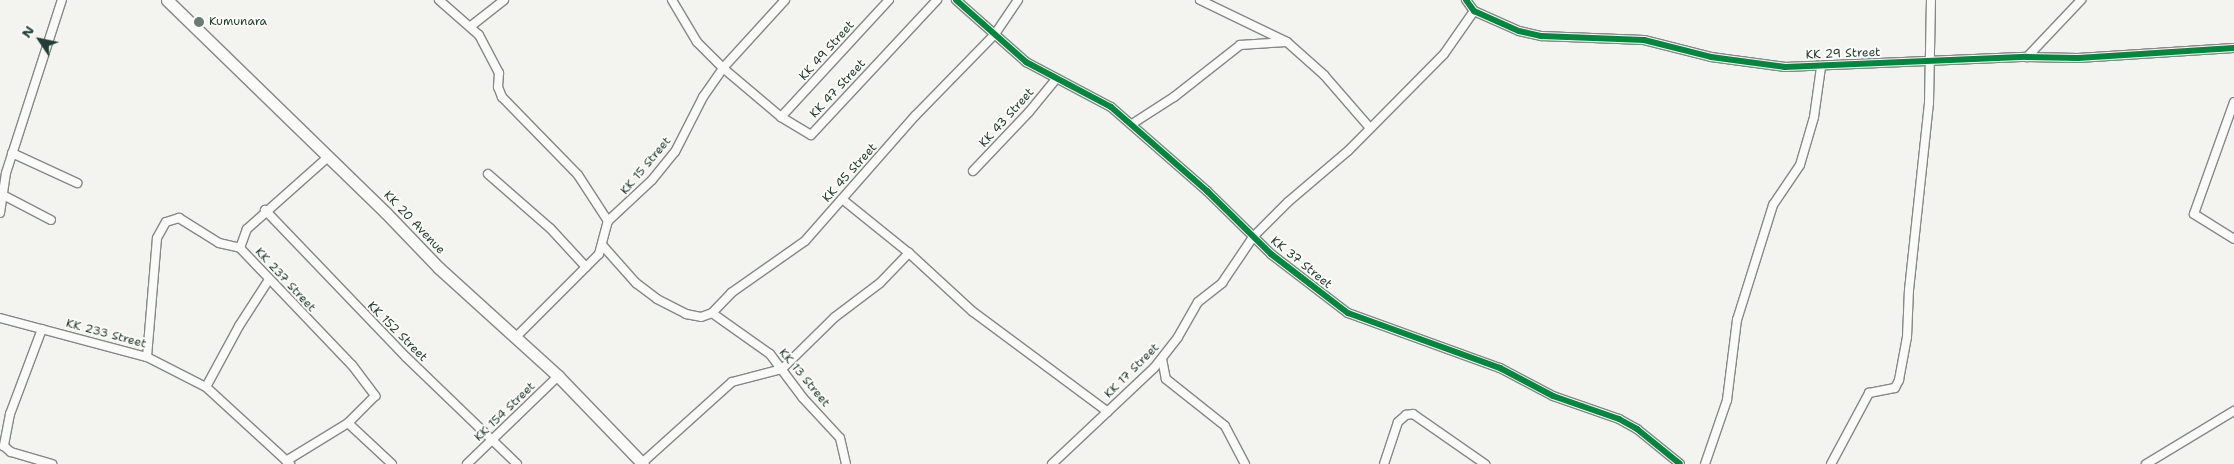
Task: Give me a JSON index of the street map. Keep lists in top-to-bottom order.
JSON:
{
  "streets": {
    "main road": ["KK 20 Avenue"],
    "street": [
      "KK 49 Street",
      "KK 29 Street",
      "KK 47 Street",
      "KK 43 Street",
      "KK 15 Street",
      "KK 45 Street",
      "KK 37 Street",
      "KK 237 Street",
      "KK 152 Street",
      "KK 233 Street",
      "KK 17 Street",
      "KK 13 Street",
      "KK 154 Street"
    ]
  },
  "crossings": [
    ["KK 49 Street", "KK 47 Street"],
    ["KK 29 Street", "KK 17 Street"],
    ["KK 47 Street", "KK 15 Street"],
    ["KK 43 Street", "KK 37 Street"],
    ["KK 45 Street", "KK 37 Street"],
    ["KK 45 Street", "KK 13 Street"],
    ["KK 20 Avenue", "KK 154 Street"],
    ["KK 37 Street", "KK 17 Street"],
    ["KK 237 Street", "KK 233 Street"],
    ["KK 152 Street", "KK 154 Street"]
  ],
  "places": ["Kumunara"],
  "north": "top left"
}
